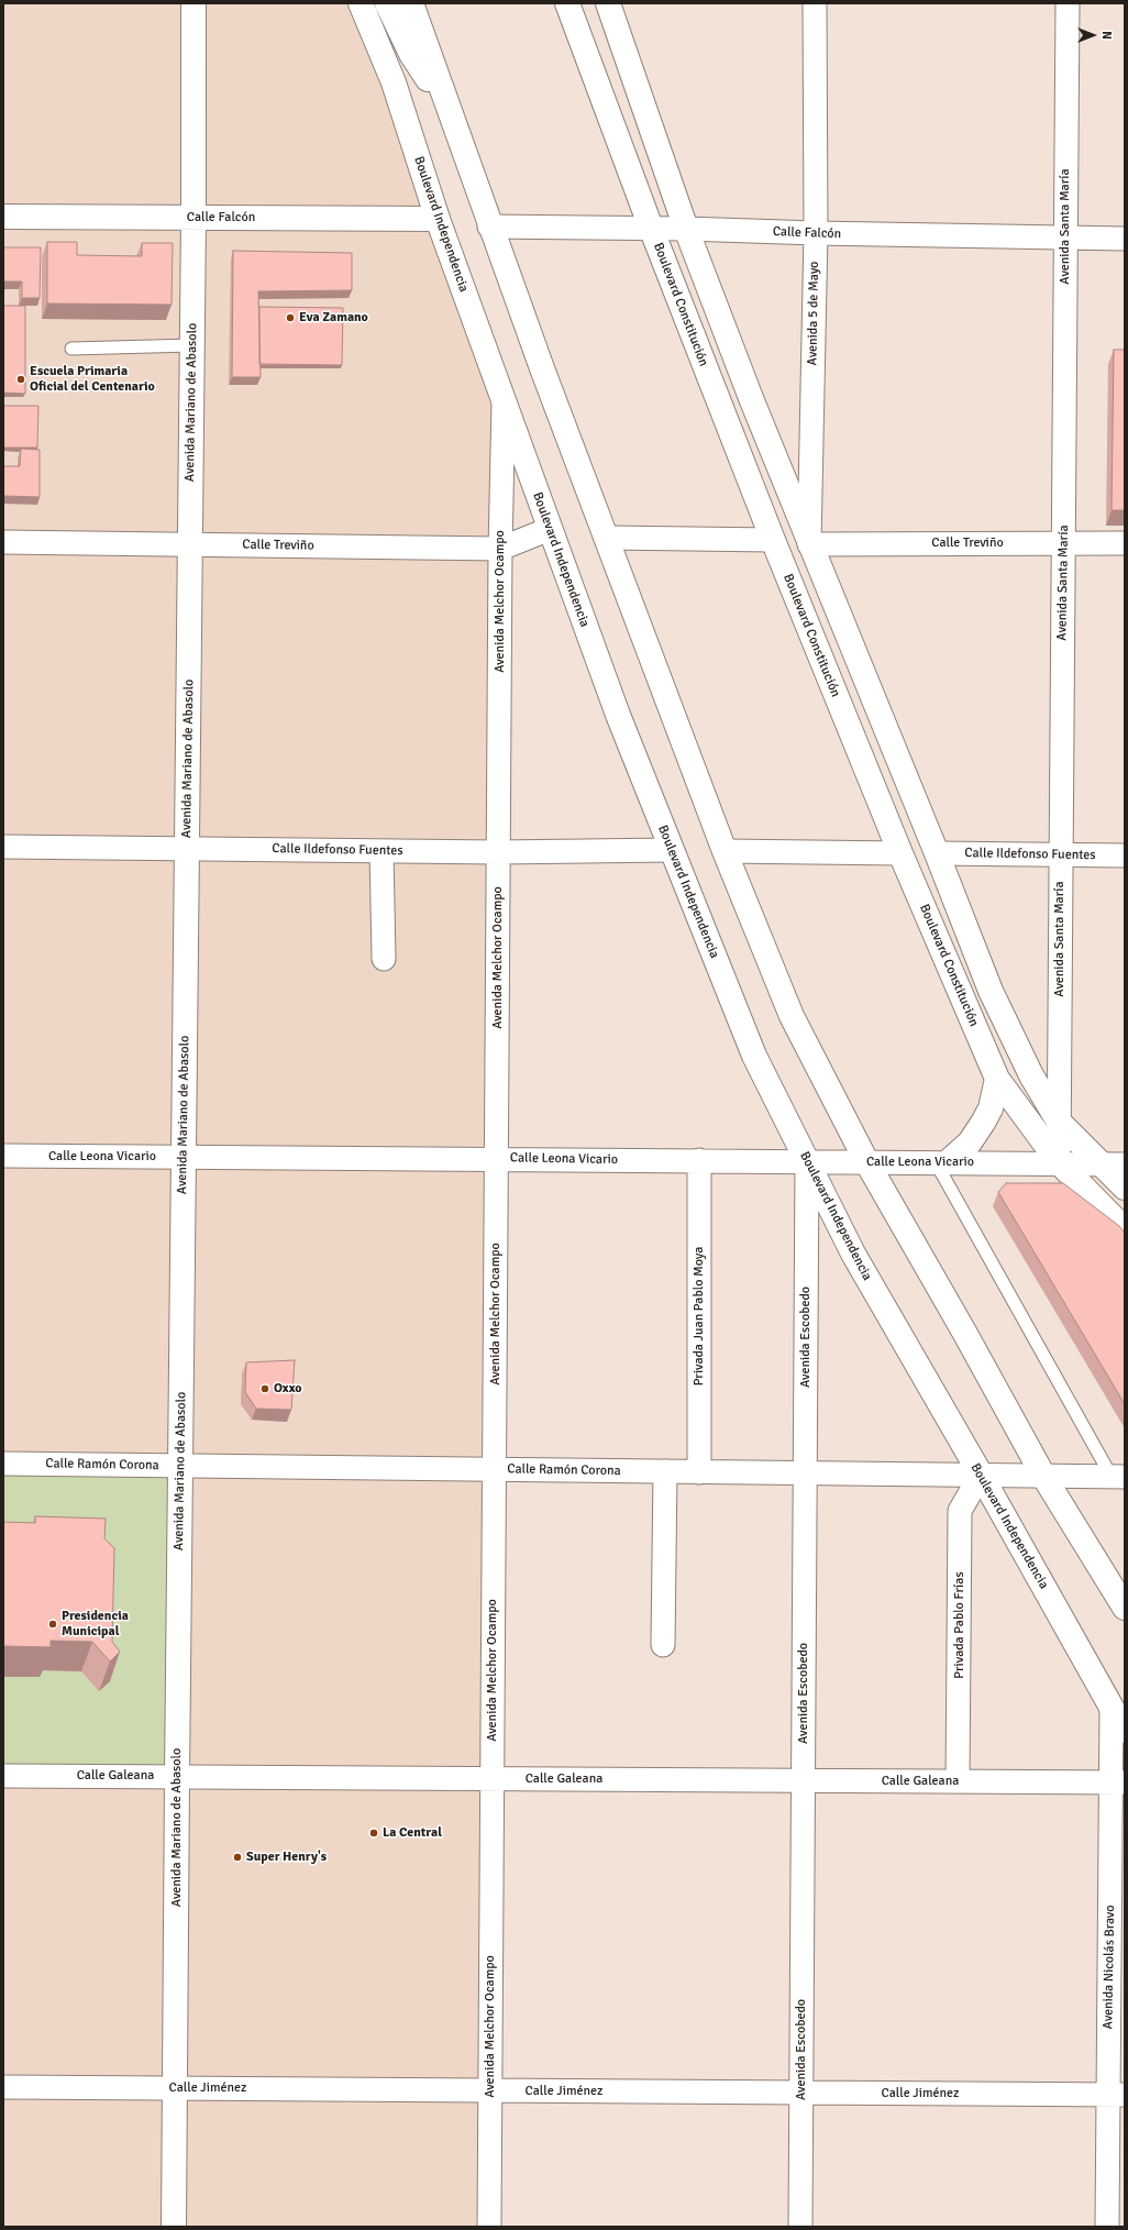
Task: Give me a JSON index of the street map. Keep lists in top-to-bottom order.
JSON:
{
  "streets": {
    "main road": [
      "Calle Falcón",
      "Boulevard Independencia",
      "Boulevard Constitución",
      "Avenida Mariano de Abasolo"
    ],
    "street": [
      "Avenida Santa María",
      "Avenida 5 de Mayo",
      "Calle Treviño",
      "Avenida Melchor Ocampo",
      "Calle Ildefonso Fuentes",
      "Calle Leona Vicario",
      "Privada Juan Pablo Moya",
      "Avenida Escobedo",
      "Calle Ramón Corona",
      "Privada Pablo Frías",
      "Calle Galeana",
      "Avenida Nicolás Bravo",
      "Calle Jiménez"
    ]
  },
  "crossings": [
    ["Calle Falcón", "Boulevard Independencia"],
    ["Calle Falcón", "Avenida Santa María"],
    ["Calle Falcón", "Boulevard Constitución"],
    ["Calle Falcón", "Avenida 5 de Mayo"],
    ["Calle Falcón", "Avenida Mariano de Abasolo"],
    ["Boulevard Independencia", "Calle Treviño"],
    ["Boulevard Independencia", "Avenida Melchor Ocampo"],
    ["Boulevard Independencia", "Calle Ildefonso Fuentes"],
    ["Boulevard Independencia", "Calle Leona Vicario"],
    ["Boulevard Independencia", "Avenida Escobedo"],
    ["Boulevard Independencia", "Calle Ramón Corona"],
    ["Boulevard Independencia", "Privada Pablo Frías"],
    ["Boulevard Independencia", "Avenida Nicolás Bravo"],
    ["Avenida Santa María", "Boulevard Constitución"],
    ["Avenida Santa María", "Calle Treviño"],
    ["Avenida Santa María", "Calle Ildefonso Fuentes"],
    ["Avenida Santa María", "Calle Leona Vicario"],
    ["Boulevard Constitución", "Calle Leona Vicario"],
    ["Avenida 5 de Mayo", "Calle Treviño"],
    ["Avenida Mariano de Abasolo", "Calle Treviño"],
    ["Avenida Mariano de Abasolo", "Calle Ildefonso Fuentes"],
    ["Avenida Mariano de Abasolo", "Calle Leona Vicario"],
    ["Avenida Mariano de Abasolo", "Calle Ramón Corona"],
    ["Avenida Mariano de Abasolo", "Calle Galeana"],
    ["Avenida Mariano de Abasolo", "Calle Jiménez"],
    ["Calle Treviño", "Avenida Melchor Ocampo"],
    ["Avenida Melchor Ocampo", "Calle Ildefonso Fuentes"],
    ["Avenida Melchor Ocampo", "Calle Leona Vicario"],
    ["Avenida Melchor Ocampo", "Calle Ramón Corona"],
    ["Avenida Melchor Ocampo", "Calle Galeana"],
    ["Avenida Melchor Ocampo", "Calle Jiménez"],
    ["Calle Leona Vicario", "Privada Juan Pablo Moya"],
    ["Calle Leona Vicario", "Avenida Escobedo"],
    ["Privada Juan Pablo Moya", "Calle Ramón Corona"],
    ["Avenida Escobedo", "Calle Ramón Corona"],
    ["Avenida Escobedo", "Calle Galeana"],
    ["Avenida Escobedo", "Calle Jiménez"],
    ["Calle Ramón Corona", "Privada Pablo Frías"],
    ["Privada Pablo Frías", "Calle Galeana"],
    ["Calle Galeana", "Avenida Nicolás Bravo"],
    ["Avenida Nicolás Bravo", "Calle Jiménez"]
  ],
  "places": [
    "Eva Zamano",
    "Escuela Primaria Oficial del Centenario",
    "Oxxo",
    "Presidencia Municipal",
    "La Central",
    "Super Henry's"
  ],
  "north": "right"
}
